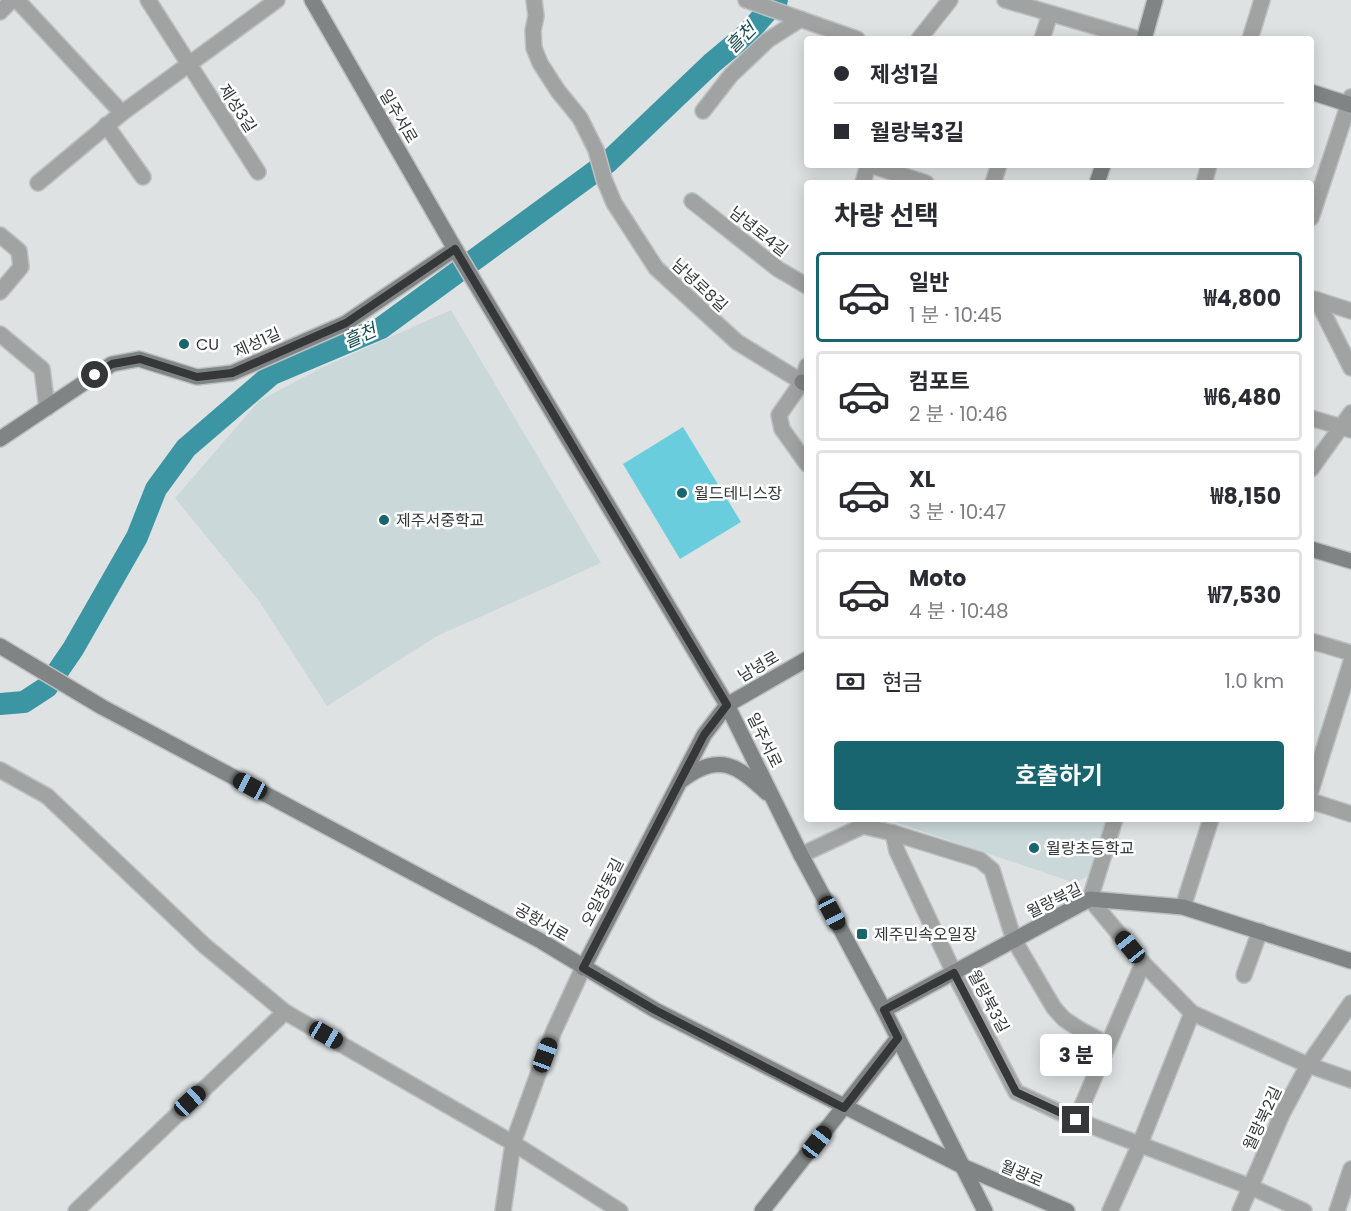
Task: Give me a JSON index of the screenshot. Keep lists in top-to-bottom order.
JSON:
{
  "streets": {
    "street": [
      "제성3길",
      "일주서로",
      "남녕로4길",
      "남녕로8길",
      "제성1길",
      "남녕로",
      "오일장동길",
      "월랑북길",
      "공항서로",
      "월랑북3길",
      "월랑북2길",
      "월광로"
    ]
  },
  "crossings": [
    ["일주서로", "제성1길"],
    ["일주서로", "남녕로"],
    ["일주서로", "오일장동길"],
    ["일주서로", "월랑북길"],
    ["일주서로", "공항서로"],
    ["일주서로", "월광로"],
    ["남녕로", "오일장동길"],
    ["오일장동길", "공항서로"],
    ["월랑북길", "월랑북3길"],
    ["공항서로", "월광로"]
  ],
  "water": ["흘천"],
  "places": {
    "other": [
      "CU",
      "월드테니스장",
      "제주서중학교",
      "월랑초등학교"
    ],
    "transit": ["제주민속오일장"]
  },
  "page": {
    "banner": ["제성1길", "월랑북3길"],
    "heading": "차량 선택",
    "list": [
      {
        "name": "일반",
        "note": "1 분 · 10:45",
        "value": "₩4,800"
      },
      {
        "name": "컴포트",
        "note": "2 분 · 10:46",
        "value": "₩6,480"
      },
      {
        "name": "XL",
        "note": "3 분 · 10:47",
        "value": "₩8,150"
      },
      {
        "name": "Moto",
        "note": "4 분 · 10:48",
        "value": "₩7,530"
      }
    ],
    "pay": ["현금", "1.0 km"],
    "buttons": "호출하기",
    "bubble": "3 분"
  }
}
